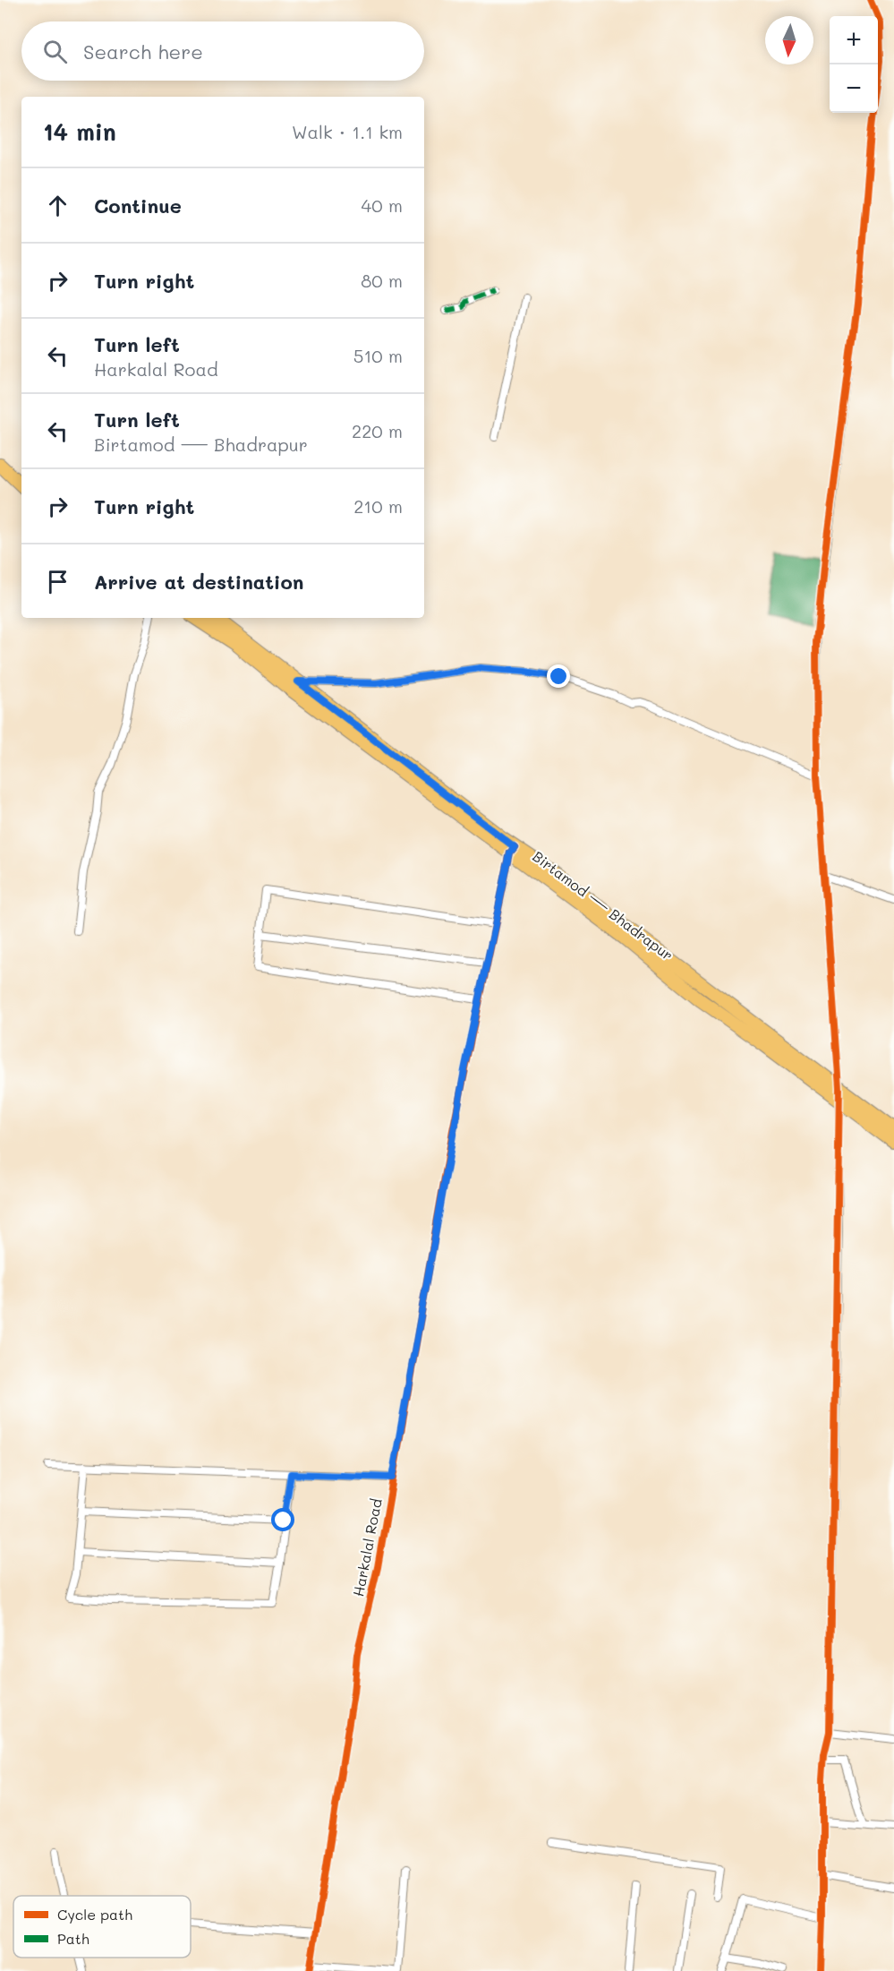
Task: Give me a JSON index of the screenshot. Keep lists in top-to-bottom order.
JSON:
{
  "streets": {
    "main road": ["Birtamod — Bhadrapur"],
    "street": ["Harkalal Road"]
  },
  "crossings": [
    ["Birtamod — Bhadrapur", "Harkalal Road"]
  ],
  "legend": ["Cycle path", "Path"],
  "north": "bottom",
  "page": {
    "map_buttons": ["+", "−"],
    "search": "Search here",
    "heading": ["14 min", "Walk · 1.1 km"],
    "list": [
      ["Continue", "40 m"],
      ["Turn right", "80 m"],
      ["Turn left", "Harkalal Road", "510 m"],
      ["Turn left", "Birtamod — Bhadrapur", "220 m"],
      ["Turn right", "210 m"],
      "Arrive at destination"
    ]
  }
}
